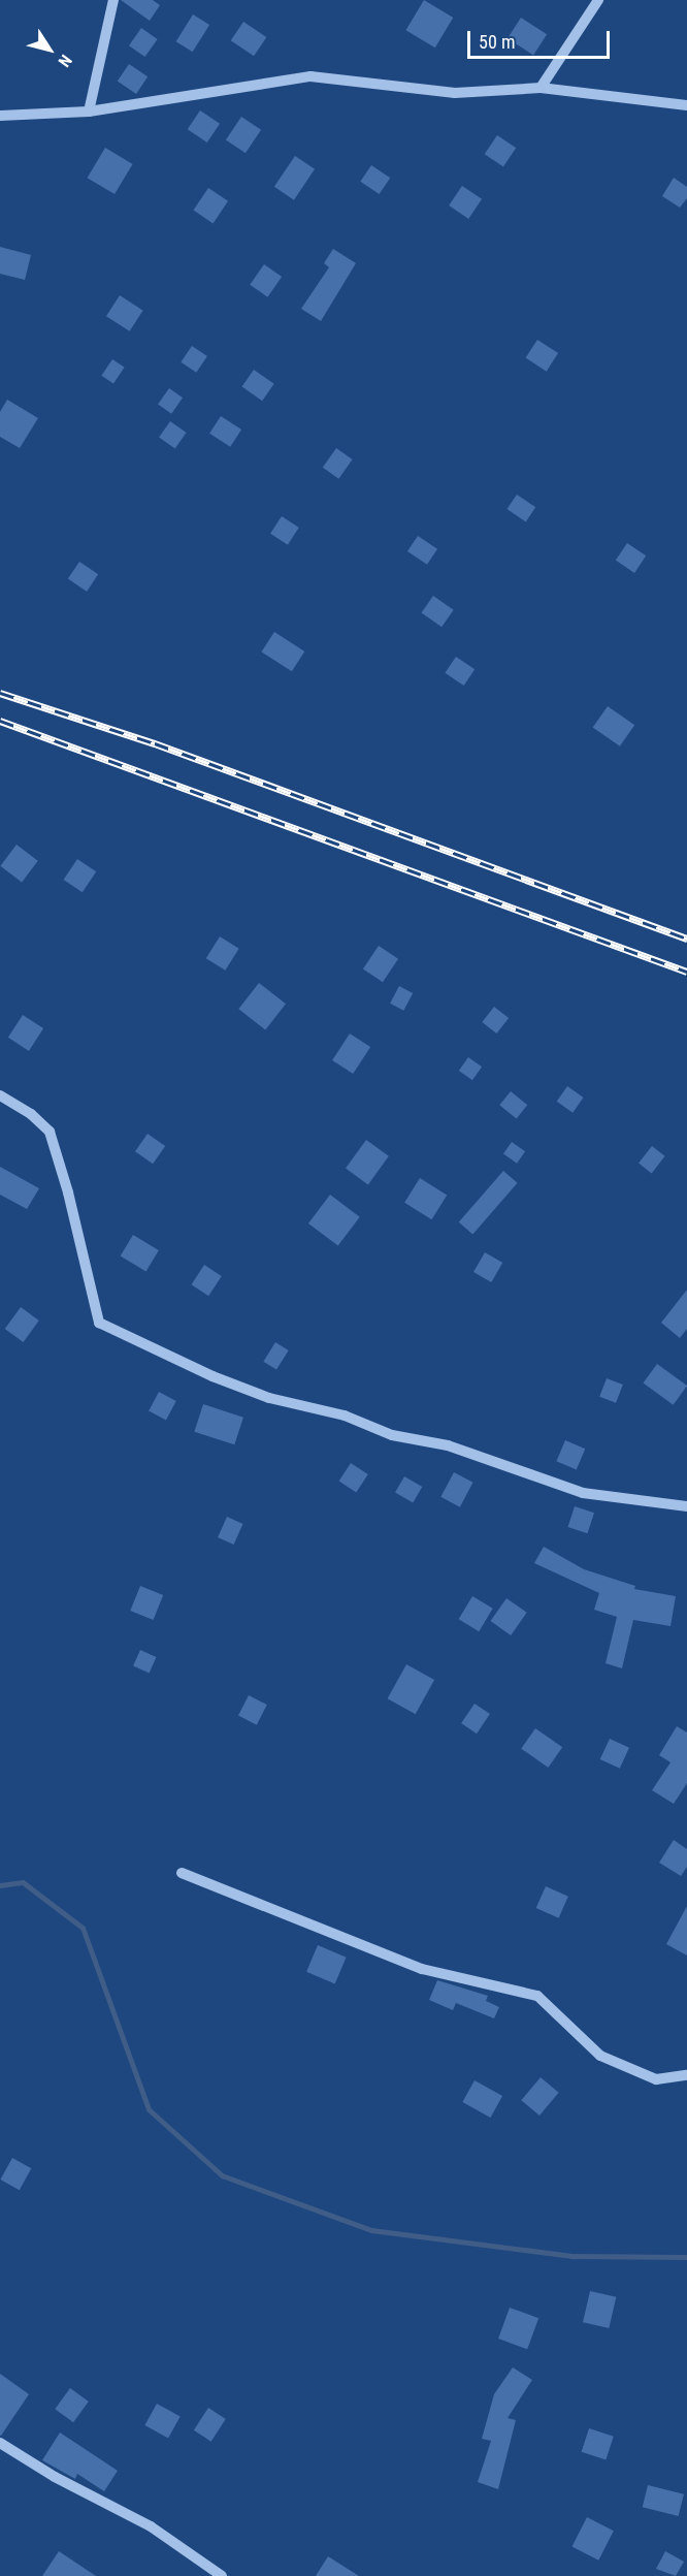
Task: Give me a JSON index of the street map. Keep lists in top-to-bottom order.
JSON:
{
  "scale_bar": "50 m",
  "north": "bottom right"
}
